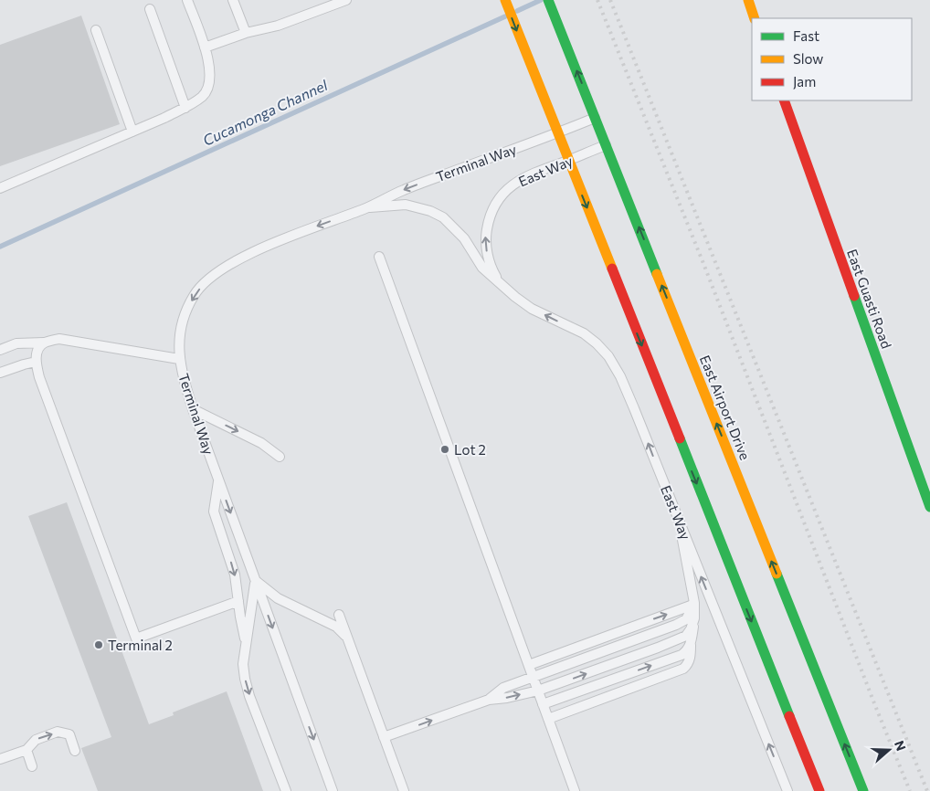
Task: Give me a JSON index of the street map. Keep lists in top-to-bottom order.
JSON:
{
  "streets": {
    "main road": ["East Guasti Road", "East Airport Drive"],
    "lane": ["Terminal Way", "East Way"]
  },
  "crossings": [
    ["Terminal Way", "East Way"],
    ["Terminal Way", "East Airport Drive"],
    ["East Way", "East Airport Drive"]
  ],
  "one_way": ["East Way"],
  "water": ["Cucamonga Channel"],
  "places": ["Lot 2", "Terminal 2"],
  "legend": ["Fast", "Slow", "Jam"],
  "north": "right"
}
